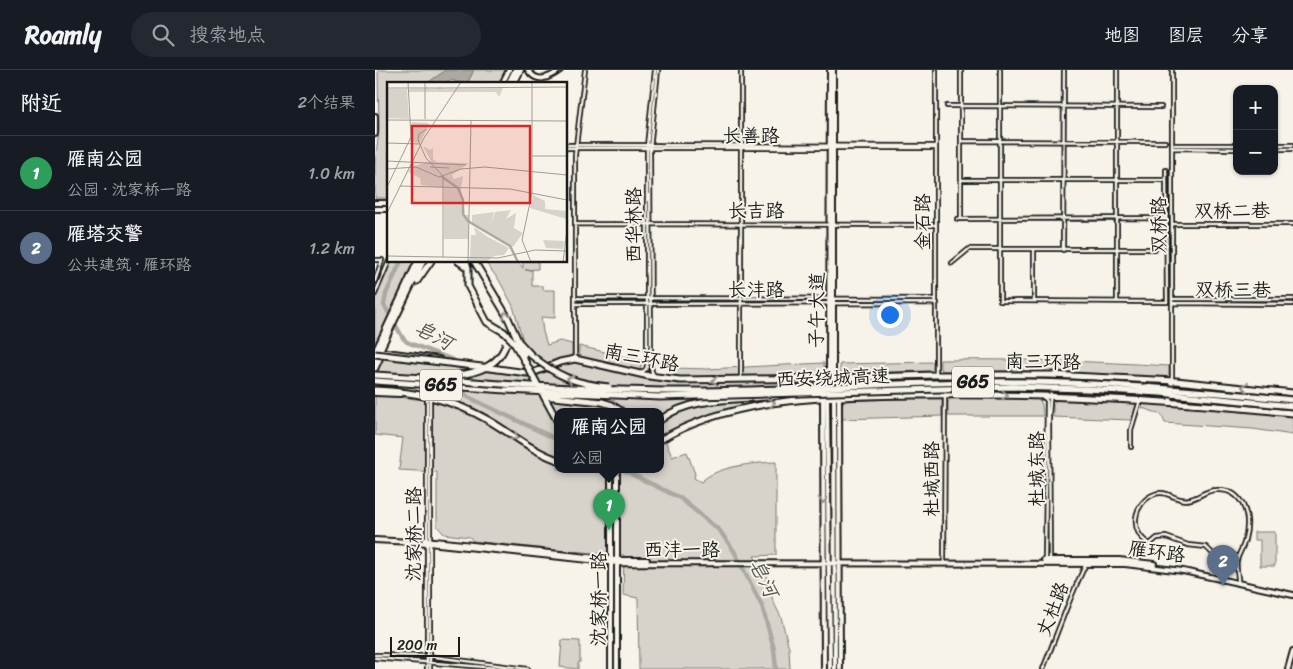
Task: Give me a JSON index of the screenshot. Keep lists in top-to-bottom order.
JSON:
{
  "streets": {
    "highway": ["南三环路", "西安绕城高速", "G65"],
    "main road": [
      "子午大道",
      "西沣一路",
      "雁环路",
      "沈家桥一路"
    ],
    "street": [
      "长善路",
      "长吉路",
      "双桥二巷",
      "金石路",
      "西华林路",
      "双桥路",
      "长沣路",
      "双桥三巷",
      "杜城东路",
      "杜城西路",
      "沈家桥二路",
      "丈杜路"
    ]
  },
  "crossings": [
    ["长善路", "金石路"],
    ["长善路", "西华林路"],
    ["长善路", "子午大道"],
    ["长吉路", "金石路"],
    ["长吉路", "西华林路"],
    ["长吉路", "子午大道"],
    ["双桥二巷", "双桥路"],
    ["金石路", "长沣路"],
    ["金石路", "南三环路"],
    ["西华林路", "长沣路"],
    ["西华林路", "南三环路"],
    ["双桥路", "双桥三巷"],
    ["双桥路", "南三环路"],
    ["长沣路", "子午大道"],
    ["子午大道", "南三环路"],
    ["子午大道", "西沣一路"],
    ["南三环路", "杜城东路"],
    ["南三环路", "杜城西路"],
    ["杜城东路", "西沣一路"],
    ["杜城东路", "雁环路"],
    ["杜城西路", "西沣一路"],
    ["沈家桥二路", "西沣一路"],
    ["西沣一路", "雁环路"],
    ["西沣一路", "沈家桥一路"],
    ["雁环路", "丈杜路"]
  ],
  "water": ["皂河"],
  "scale_bar": "200 m",
  "page": {
    "header": "Roamly",
    "search": "搜索地点",
    "nav": ["地图", "图层", "分享"],
    "heading": ["附近", "2个结果"],
    "map_buttons": ["+", "−"],
    "list": [
      {
        "mark": "1",
        "name": "雁南公园",
        "note": "公园 · 沈家桥一路",
        "value": "1.0 km"
      },
      {
        "mark": "2",
        "name": "雁塔交警",
        "note": "公共建筑 · 雁环路",
        "value": "1.2 km"
      }
    ],
    "popup": ["雁南公园", "公园"],
    "pins": ["1", "2"],
    "scale": "200 m"
  }
}
